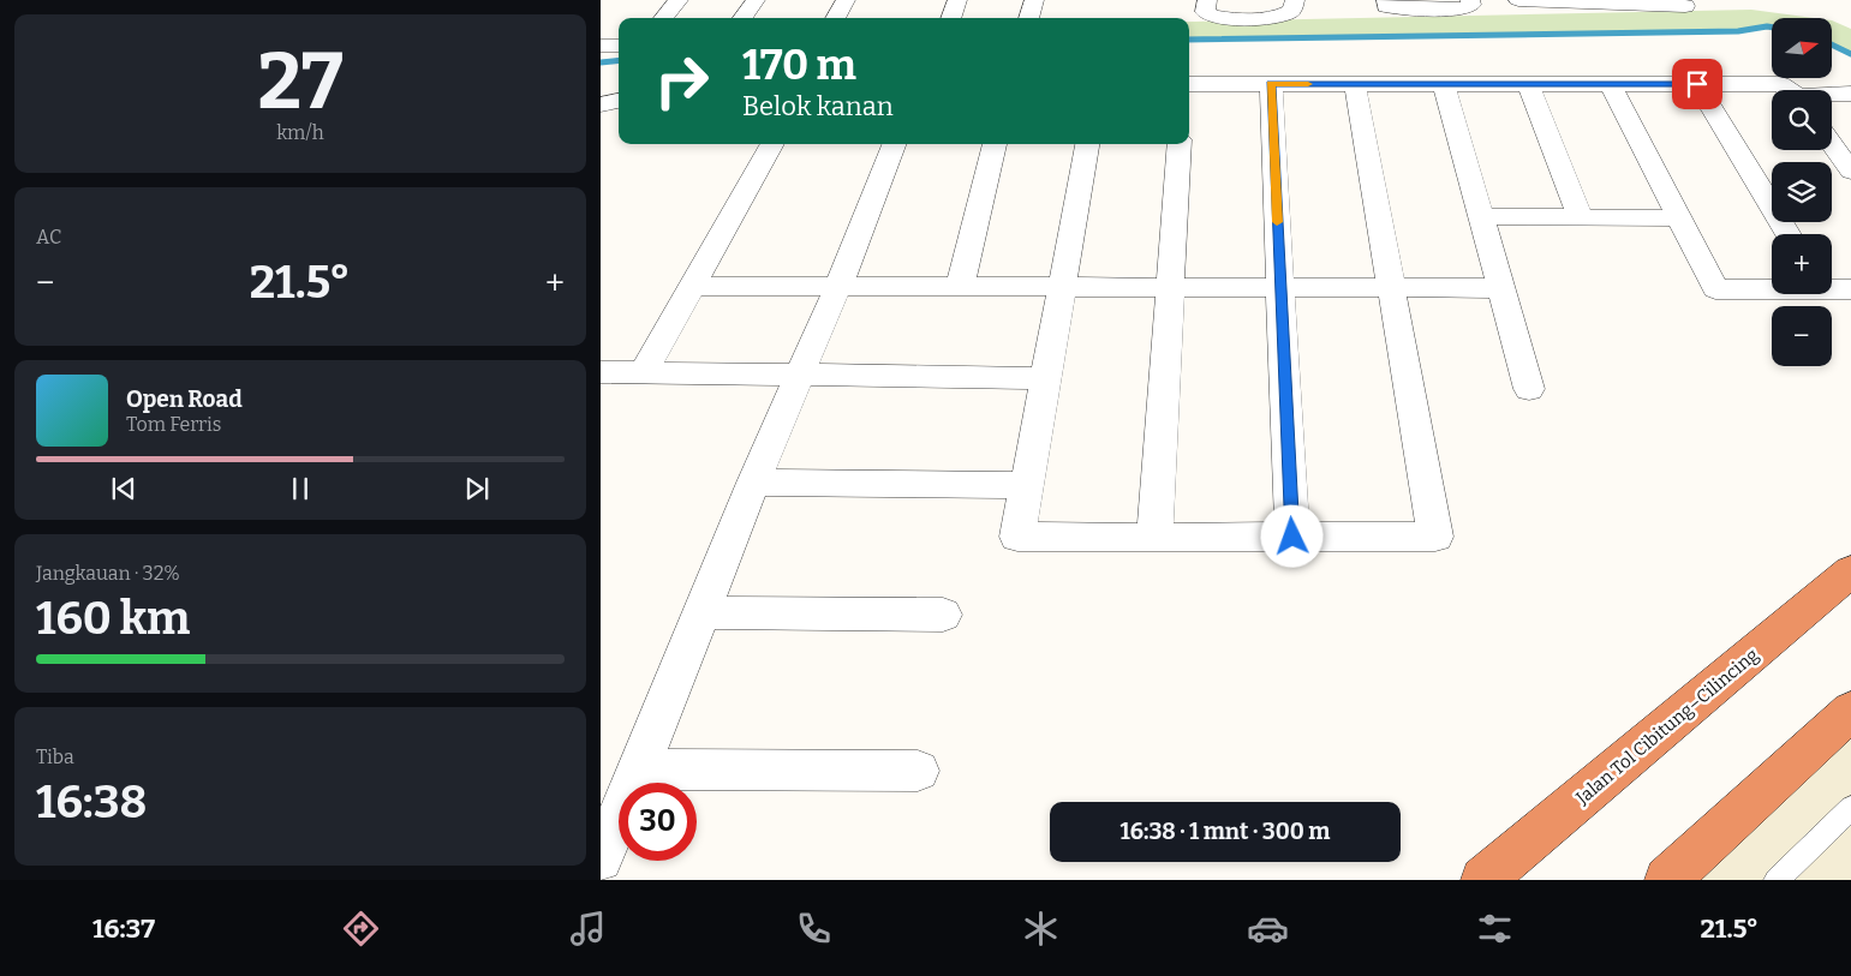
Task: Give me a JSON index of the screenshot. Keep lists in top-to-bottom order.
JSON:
{
  "streets": {
    "highway": ["Jalan Tol Cibitung–Cilincing"]
  },
  "north": "right",
  "page": {
    "tile": [
      ["27", "km/h"],
      "AC",
      ["Jangkauan · 32%", "160 km"],
      ["Tiba", "16:38"]
    ],
    "map_buttons": ["+", "−"],
    "turn": ["170 m", "Belok kanan"],
    "heat": ["−", "21.5°", "+"],
    "song": ["Open Road", "Tom Ferris"],
    "limit": "30",
    "trip": "16:38 · 1 mnt · 300 m",
    "tabs": ["16:37", "21.5°"]
  }
}
